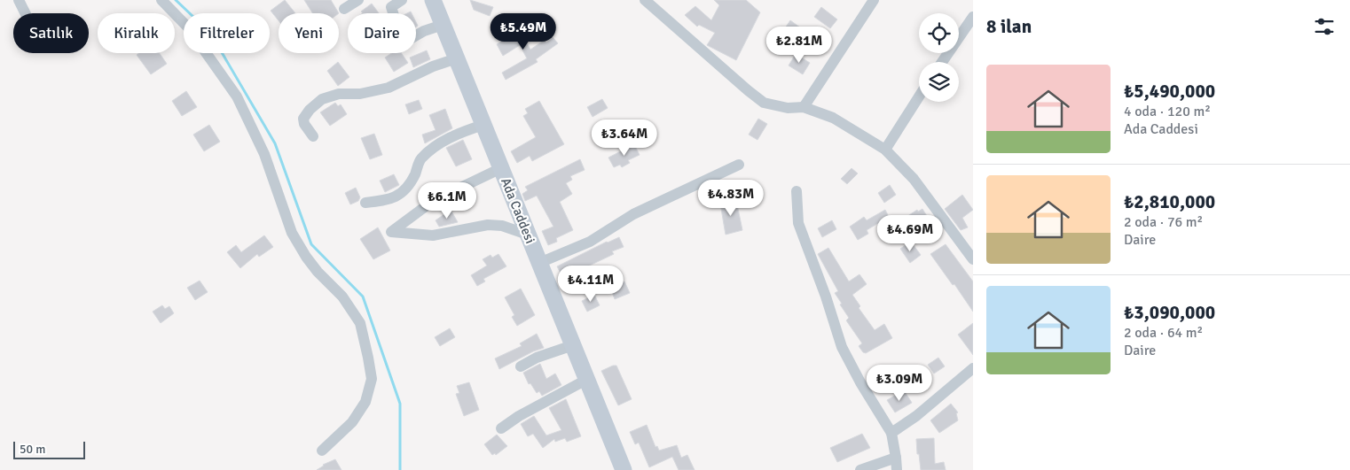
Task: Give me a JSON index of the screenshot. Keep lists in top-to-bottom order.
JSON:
{
  "streets": {
    "main road": ["Ada Caddesi"]
  },
  "scale_bar": "50 m",
  "page": {
    "heading": "8 ilan",
    "price": [
      "₺5.49M",
      "₺2.81M",
      "₺3.64M",
      "₺4.83M",
      "₺6.1M",
      "₺4.69M",
      "₺4.11M",
      "₺3.09M"
    ],
    "chip": [
      "Satılık",
      "Kiralık",
      "Filtreler",
      "Yeni",
      "Daire"
    ],
    "list": [
      {
        "name": "₺5,490,000",
        "note": "4 oda · 120 m² · Ada Caddesi"
      },
      {
        "name": "₺2,810,000",
        "note": "2 oda · 76 m² · Daire"
      },
      {
        "name": "₺3,090,000",
        "note": "2 oda · 64 m² · Daire"
      }
    ],
    "scale": "50 m"
  }
}
